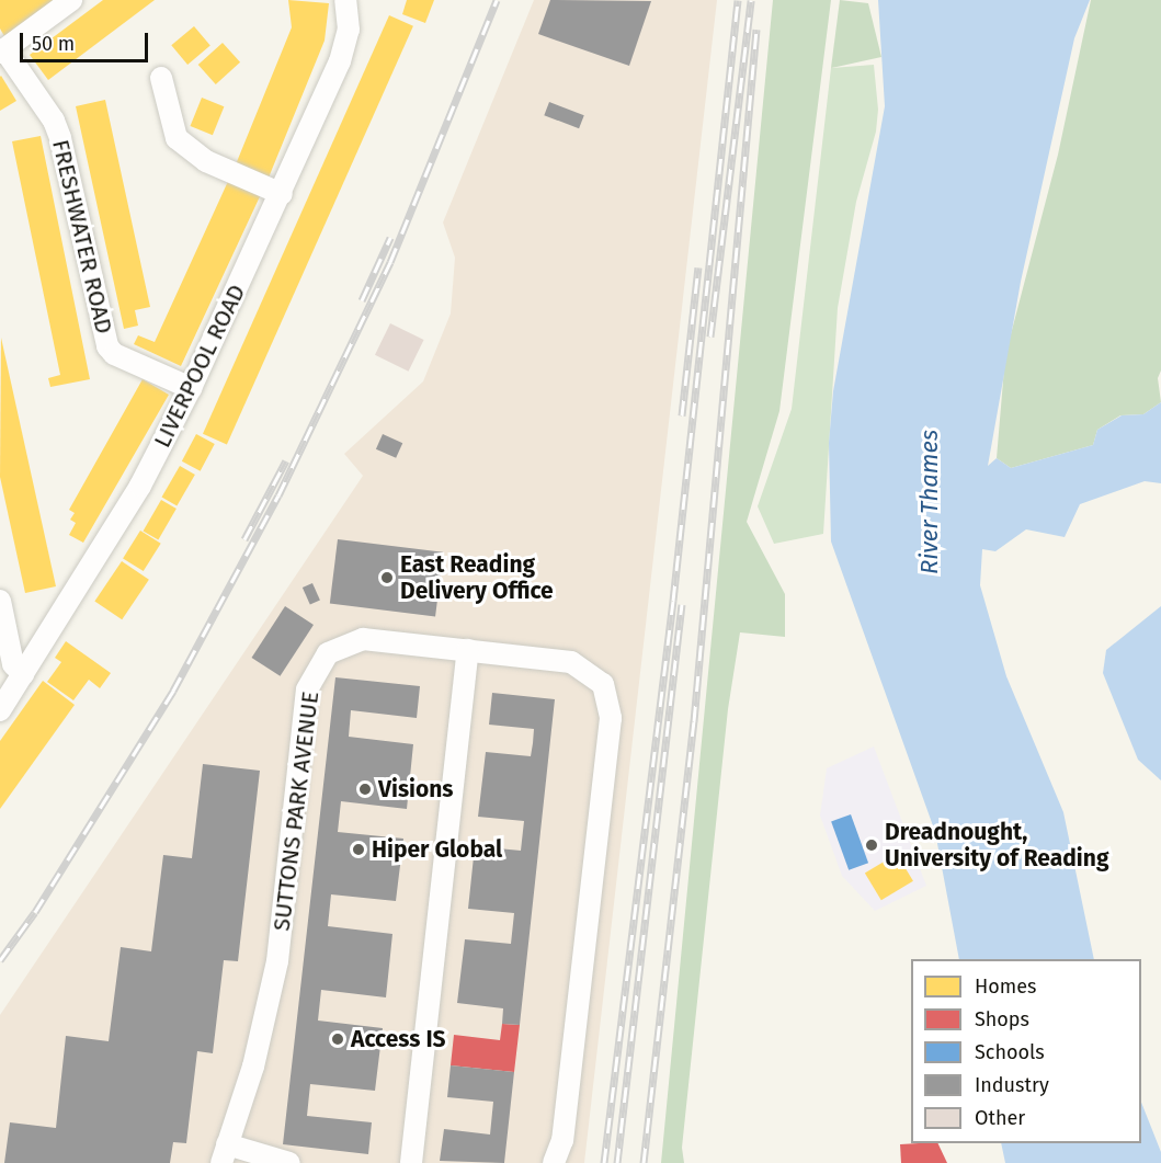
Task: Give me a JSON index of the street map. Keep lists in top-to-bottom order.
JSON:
{
  "streets": {
    "street": ["FRESHWATER ROAD", "LIVERPOOL ROAD", "SUTTONS PARK AVENUE"]
  },
  "crossings": [
    ["FRESHWATER ROAD", "LIVERPOOL ROAD"]
  ],
  "water": ["River Thames"],
  "places": [
    "East Reading Delivery Office",
    "Visions",
    "Dreadnought, University of Reading",
    "Hiper Global",
    "Access IS"
  ],
  "legend": [
    "Homes",
    "Shops",
    "Schools",
    "Industry",
    "Other"
  ],
  "scale_bar": "50 m"
}
